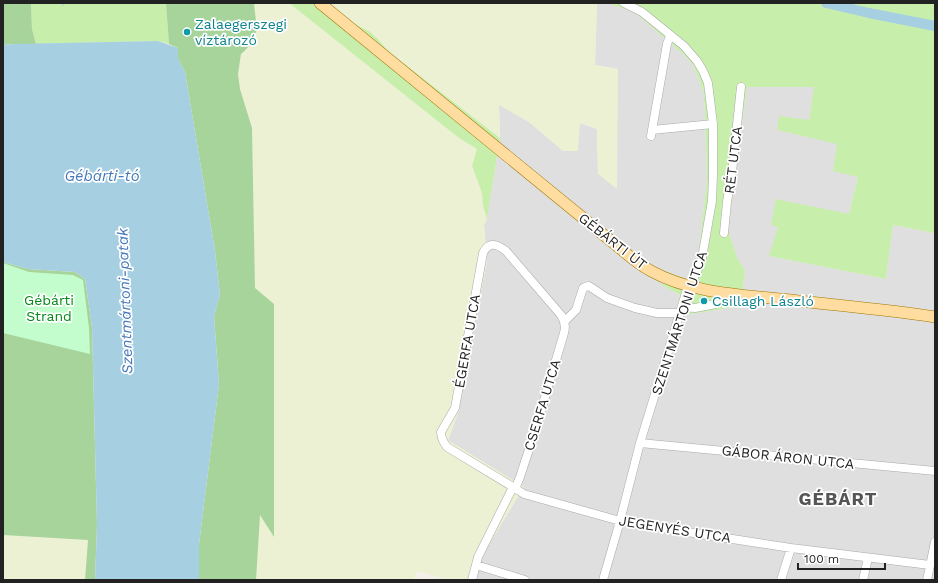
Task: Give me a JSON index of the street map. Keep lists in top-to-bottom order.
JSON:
{
  "streets": {
    "main road": ["GÉBÁRTI ÚT"],
    "street": [
      "RÉT UTCA",
      "SZENTMÁRTONI UTCA",
      "ÉGERFA UTCA",
      "CSERFA UTCA",
      "GÁBOR ÁRON UTCA",
      "JEGENYÉS UTCA"
    ]
  },
  "crossings": [
    ["GÉBÁRTI ÚT", "SZENTMÁRTONI UTCA"],
    ["SZENTMÁRTONI UTCA", "CSERFA UTCA"],
    ["SZENTMÁRTONI UTCA", "GÁBOR ÁRON UTCA"],
    ["SZENTMÁRTONI UTCA", "JEGENYÉS UTCA"],
    ["ÉGERFA UTCA", "CSERFA UTCA"],
    ["ÉGERFA UTCA", "JEGENYÉS UTCA"],
    ["CSERFA UTCA", "JEGENYÉS UTCA"]
  ],
  "districts": ["GÉBÁRT"],
  "water": ["Gébárti-tó", "Szentmártoni-patak"],
  "parks": ["Gébárti Strand"],
  "places": ["Zalaegerszegi víztározó", "Csillagh László"],
  "scale_bar": "100 m"
}
